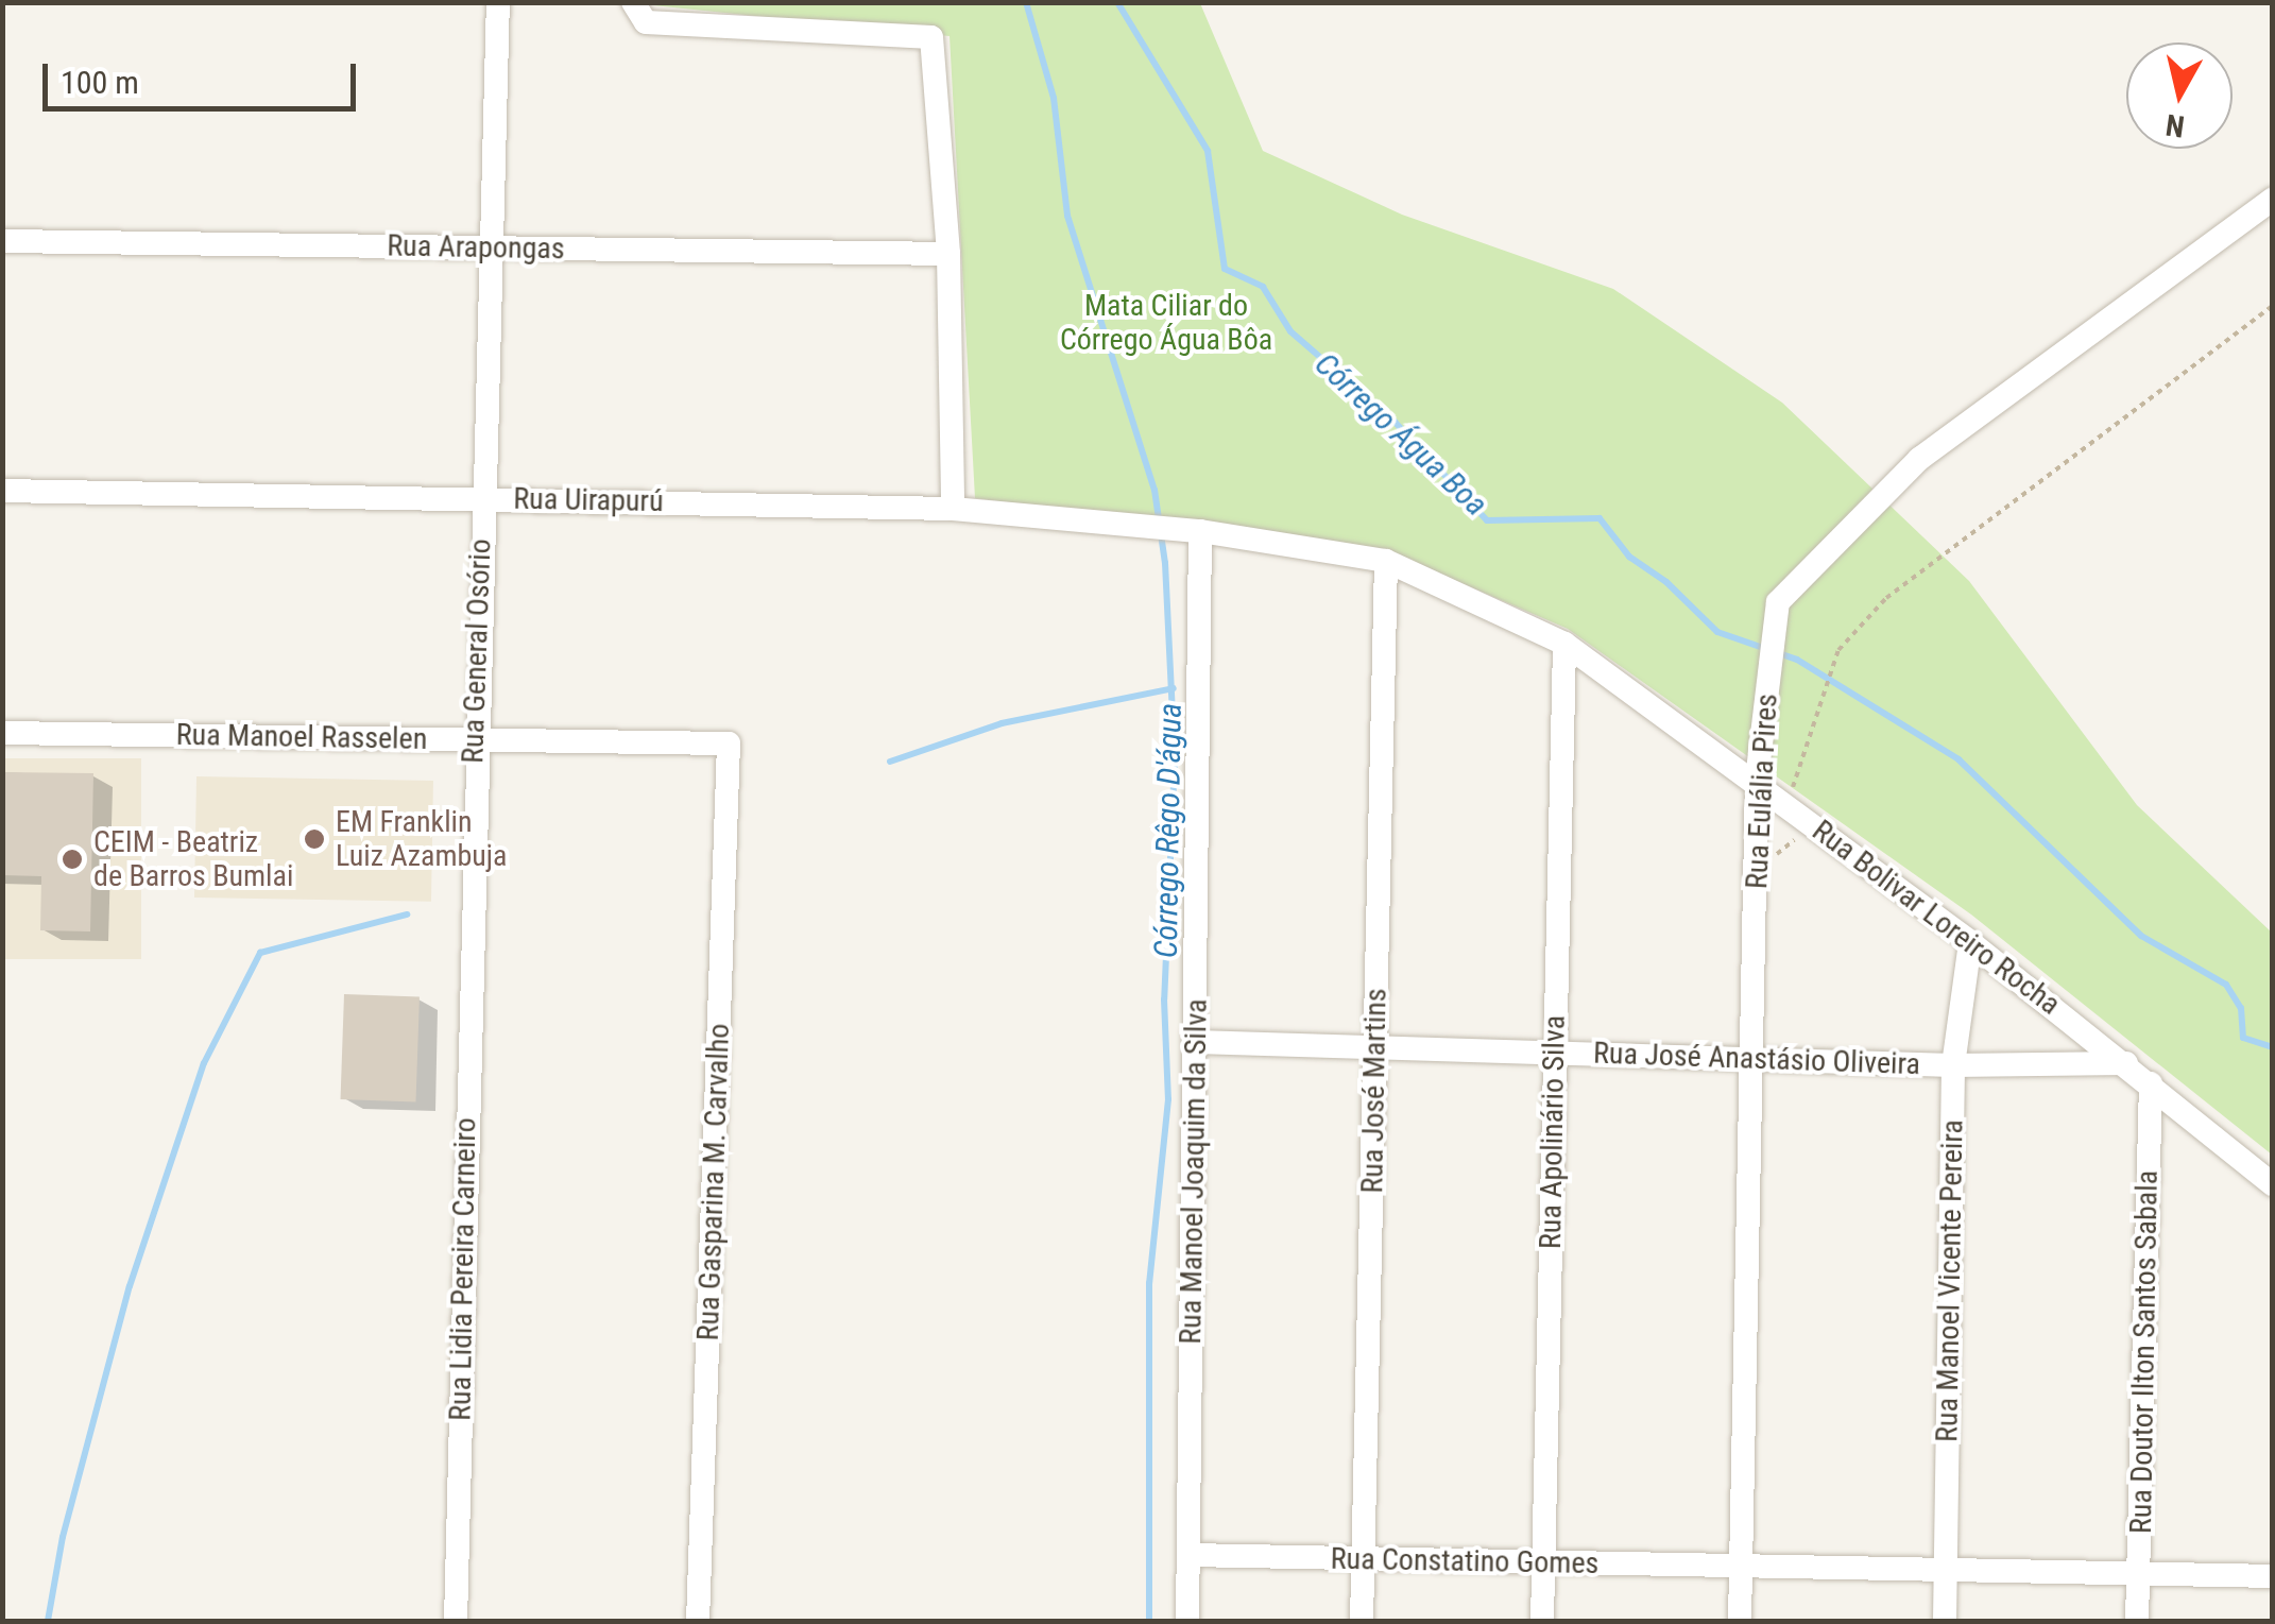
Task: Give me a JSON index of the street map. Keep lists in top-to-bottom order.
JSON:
{
  "streets": {
    "street": [
      "Rua Arapongas",
      "Rua Uirapurú",
      "Rua General Osório",
      "Rua Manoel Rasselen",
      "Rua Eulália Pires",
      "Rua Bolivar Loreiro Rocha",
      "Rua José Anastásio Oliveira",
      "Rua José Martins",
      "Rua Apolinário Silva",
      "Rua Manoel Joaquim da Silva",
      "Rua Gasparina M. Carvalho",
      "Rua Lidia Pereira Carneiro",
      "Rua Manoel Vicente Pereira",
      "Rua Doutor Ilton Santos Sabala",
      "Rua Constatino Gomes"
    ]
  },
  "crossings": [
    ["Rua Arapongas", "Rua General Osório"],
    ["Rua Uirapurú", "Rua General Osório"],
    ["Rua Uirapurú", "Rua Bolivar Loreiro Rocha"],
    ["Rua General Osório", "Rua Manoel Rasselen"],
    ["Rua General Osório", "Rua Lidia Pereira Carneiro"],
    ["Rua Manoel Rasselen", "Rua Gasparina M. Carvalho"],
    ["Rua Eulália Pires", "Rua Bolivar Loreiro Rocha"],
    ["Rua Eulália Pires", "Rua José Anastásio Oliveira"],
    ["Rua Eulália Pires", "Rua Constatino Gomes"],
    ["Rua Bolivar Loreiro Rocha", "Rua José Anastásio Oliveira"],
    ["Rua Bolivar Loreiro Rocha", "Rua José Martins"],
    ["Rua Bolivar Loreiro Rocha", "Rua Apolinário Silva"],
    ["Rua Bolivar Loreiro Rocha", "Rua Manoel Joaquim da Silva"],
    ["Rua Bolivar Loreiro Rocha", "Rua Manoel Vicente Pereira"],
    ["Rua Bolivar Loreiro Rocha", "Rua Doutor Ilton Santos Sabala"],
    ["Rua José Anastásio Oliveira", "Rua José Martins"],
    ["Rua José Anastásio Oliveira", "Rua Apolinário Silva"],
    ["Rua José Anastásio Oliveira", "Rua Manoel Joaquim da Silva"],
    ["Rua José Anastásio Oliveira", "Rua Manoel Vicente Pereira"],
    ["Rua José Martins", "Rua Constatino Gomes"],
    ["Rua Apolinário Silva", "Rua Constatino Gomes"],
    ["Rua Manoel Joaquim da Silva", "Rua Constatino Gomes"],
    ["Rua Manoel Vicente Pereira", "Rua Constatino Gomes"]
  ],
  "water": ["Córrego Água Boa", "Córrego Rêgo D'água"],
  "parks": ["Mata Ciliar do Córrego Água Bôa"],
  "places": ["EM Franklin Luiz Azambuja", "CEIM - Beatriz de Barros Bumlai"],
  "scale_bar": "100 m",
  "north": "bottom"
}
